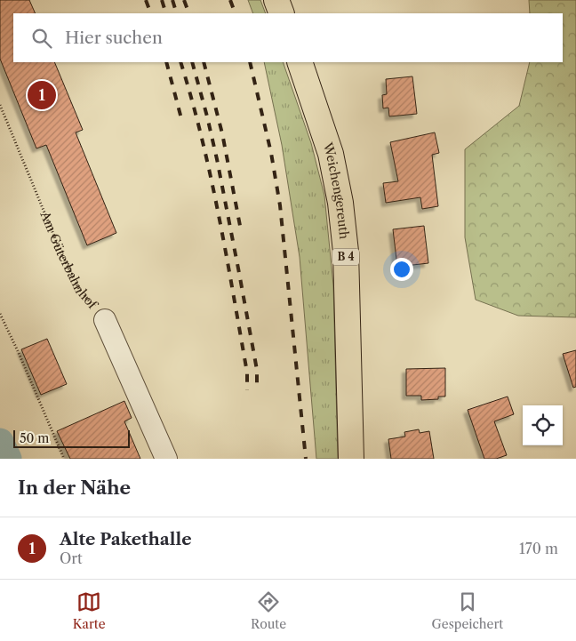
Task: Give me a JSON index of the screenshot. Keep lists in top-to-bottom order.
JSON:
{
  "streets": {
    "main road": ["Weichengereuth", "B 4"],
    "street": ["Am Güterbahnhof"]
  },
  "scale_bar": "50 m",
  "page": {
    "search": "Hier suchen",
    "pins": "1",
    "scale": "50 m",
    "heading": "In der Nähe",
    "list": [
      {
        "mark": "1",
        "name": "Alte Pakethalle",
        "note": "Ort",
        "value": "170 m"
      }
    ],
    "nav": ["Karte", "Route", "Gespeichert"]
  }
}
